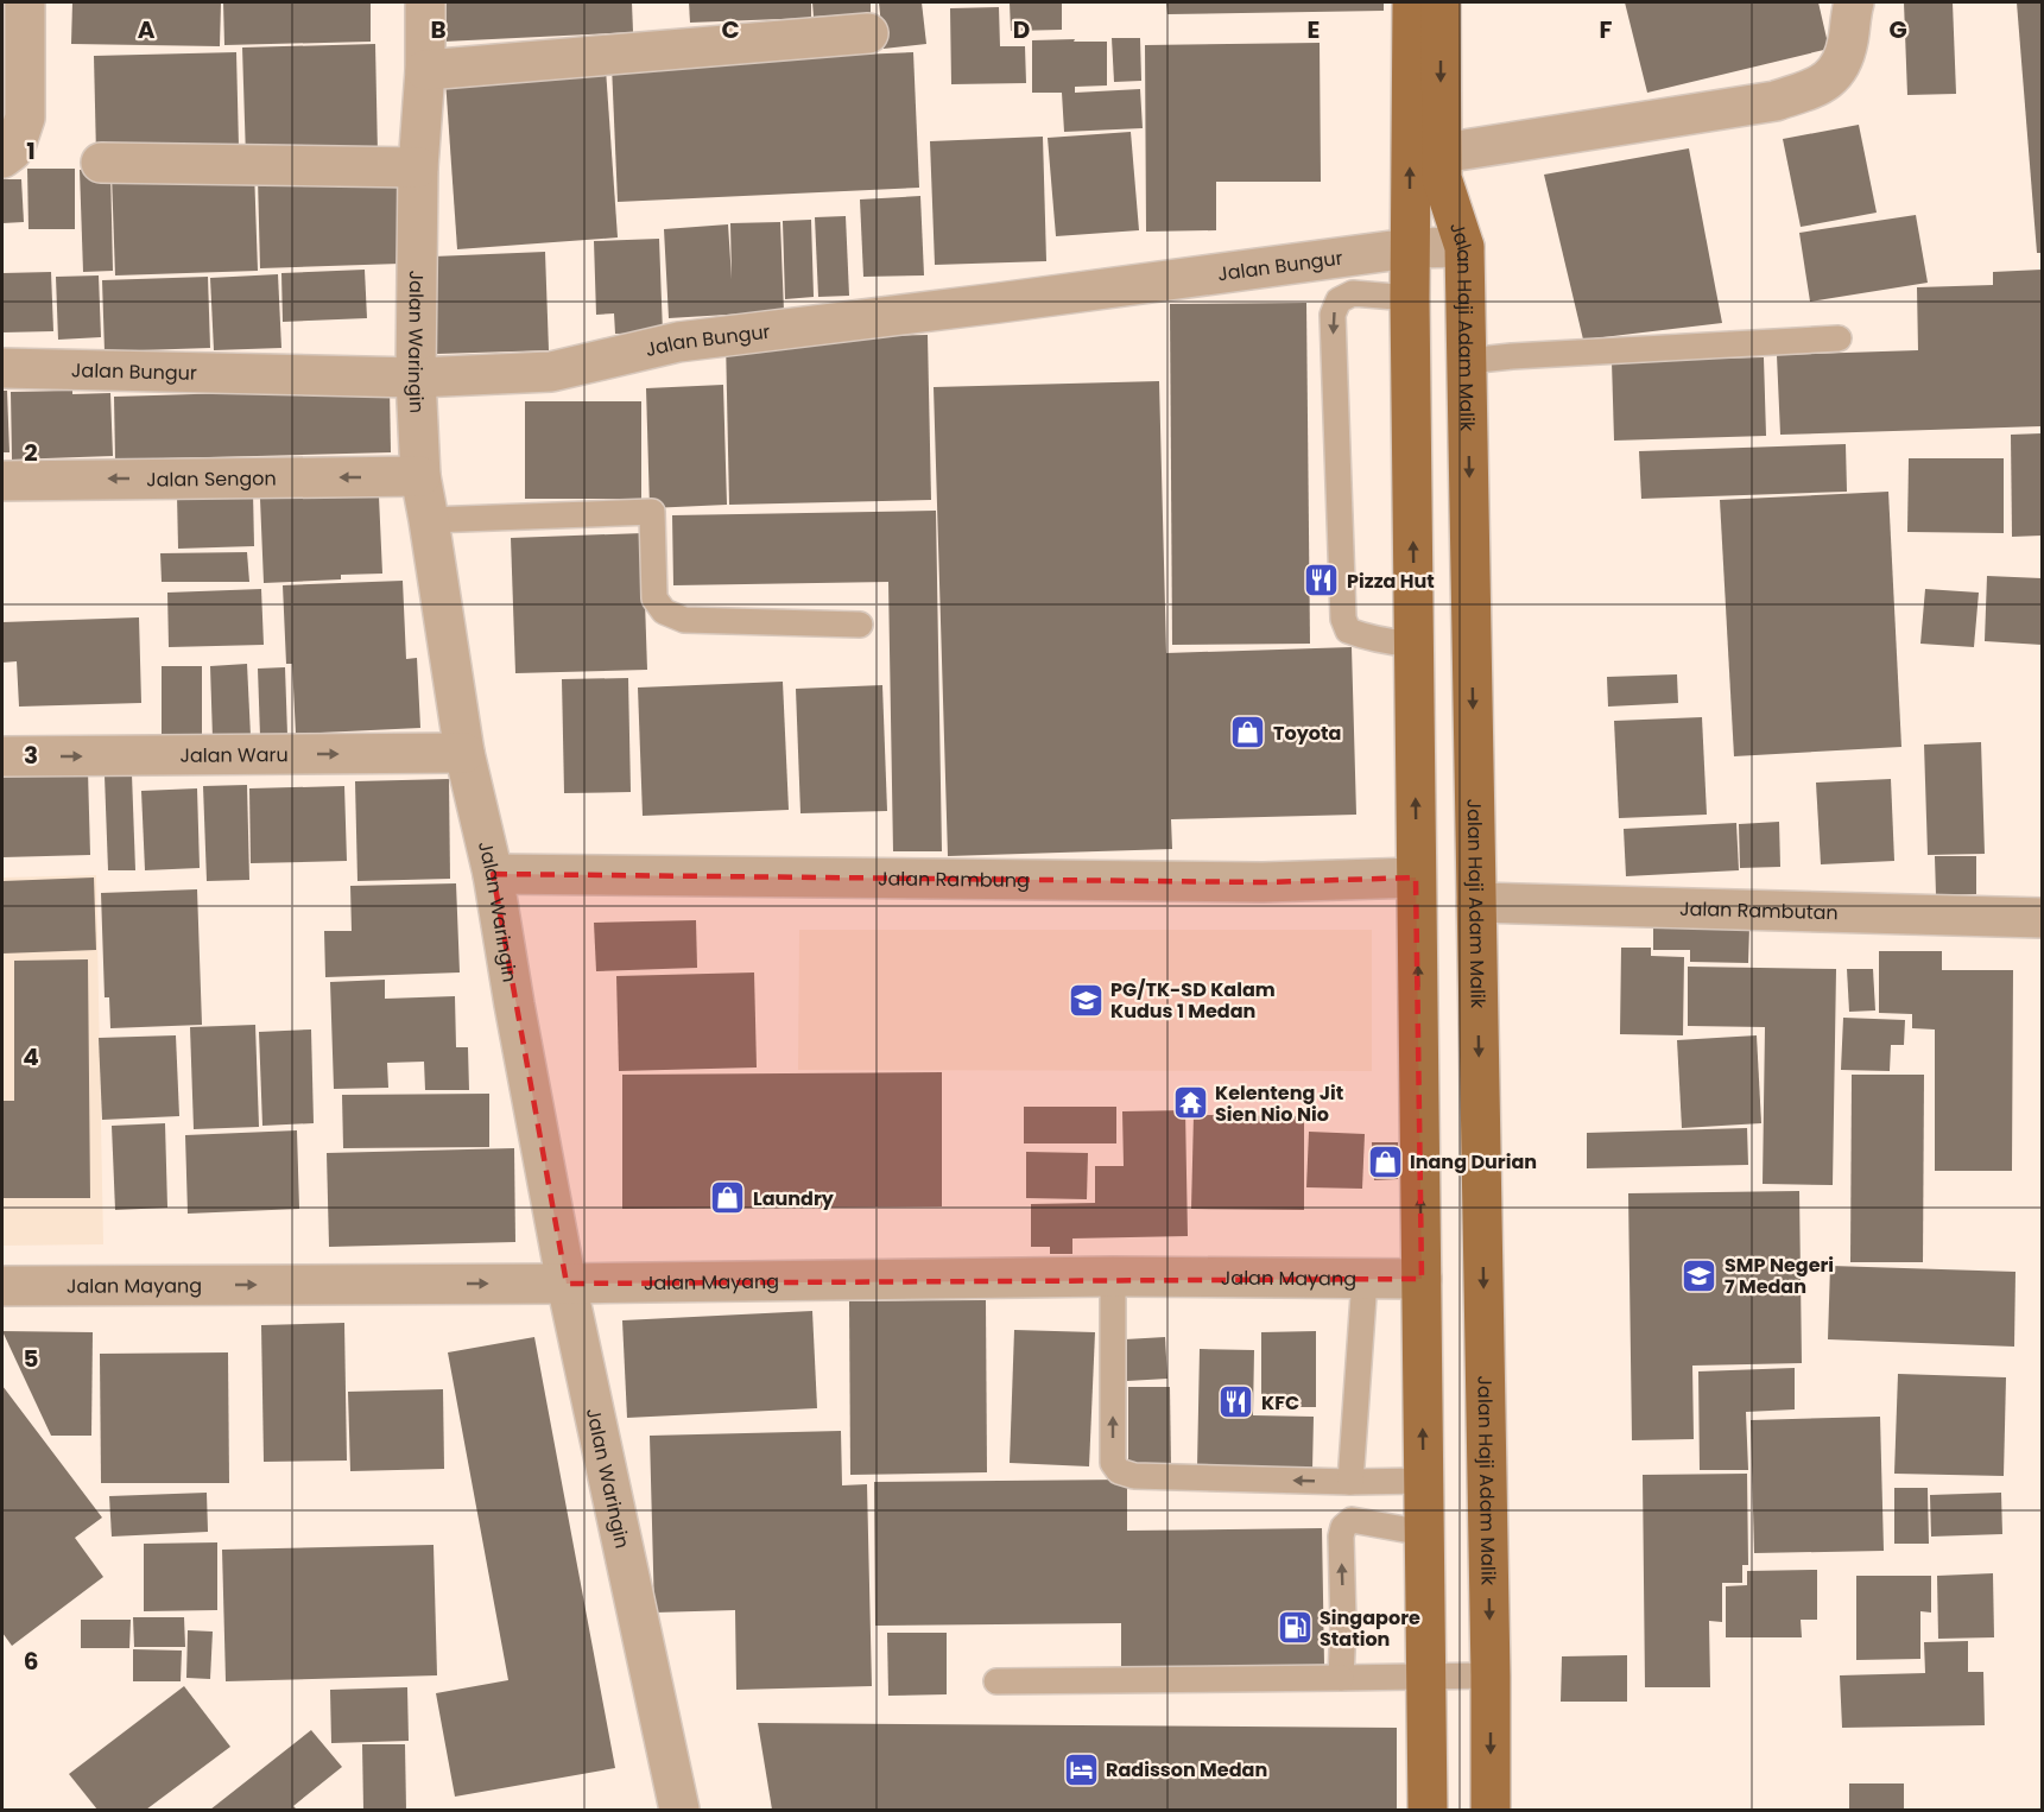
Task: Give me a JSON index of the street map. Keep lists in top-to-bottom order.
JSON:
{
  "streets": {
    "main road": ["Jalan Haji Adam Malik"],
    "street": [
      "Jalan Bungur",
      "Jalan Waringin",
      "Jalan Sengon",
      "Jalan Waru",
      "Jalan Rambung",
      "Jalan Rambutan",
      "Jalan Mayang"
    ]
  },
  "crossings": [
    ["Jalan Bungur", "Jalan Haji Adam Malik"],
    ["Jalan Bungur", "Jalan Waringin"],
    ["Jalan Haji Adam Malik", "Jalan Rambutan"],
    ["Jalan Waringin", "Jalan Sengon"],
    ["Jalan Waringin", "Jalan Waru"],
    ["Jalan Waringin", "Jalan Rambung"],
    ["Jalan Waringin", "Jalan Mayang"]
  ],
  "one_way": ["Jalan Waru", "Jalan Mayang"],
  "places": {
    "restaurant": ["Pizza Hut", "KFC"],
    "shop": ["Toyota", "Inang Durian", "Laundry"],
    "school or university": ["PG/TK-SD Kalam Kudus 1 Medan", "SMP Negeri 7 Medan"],
    "temple": ["Kelenteng Jit Sien Nio Nio"],
    "fuel station": ["Singapore Station"],
    "hotel": ["Radisson Medan"]
  },
  "grid": {
    "columns": [
      "A",
      "B",
      "C",
      "D",
      "E",
      "F",
      "G"
    ],
    "rows": [
      "1",
      "2",
      "3",
      "4",
      "5",
      "6"
    ]
  }
}
